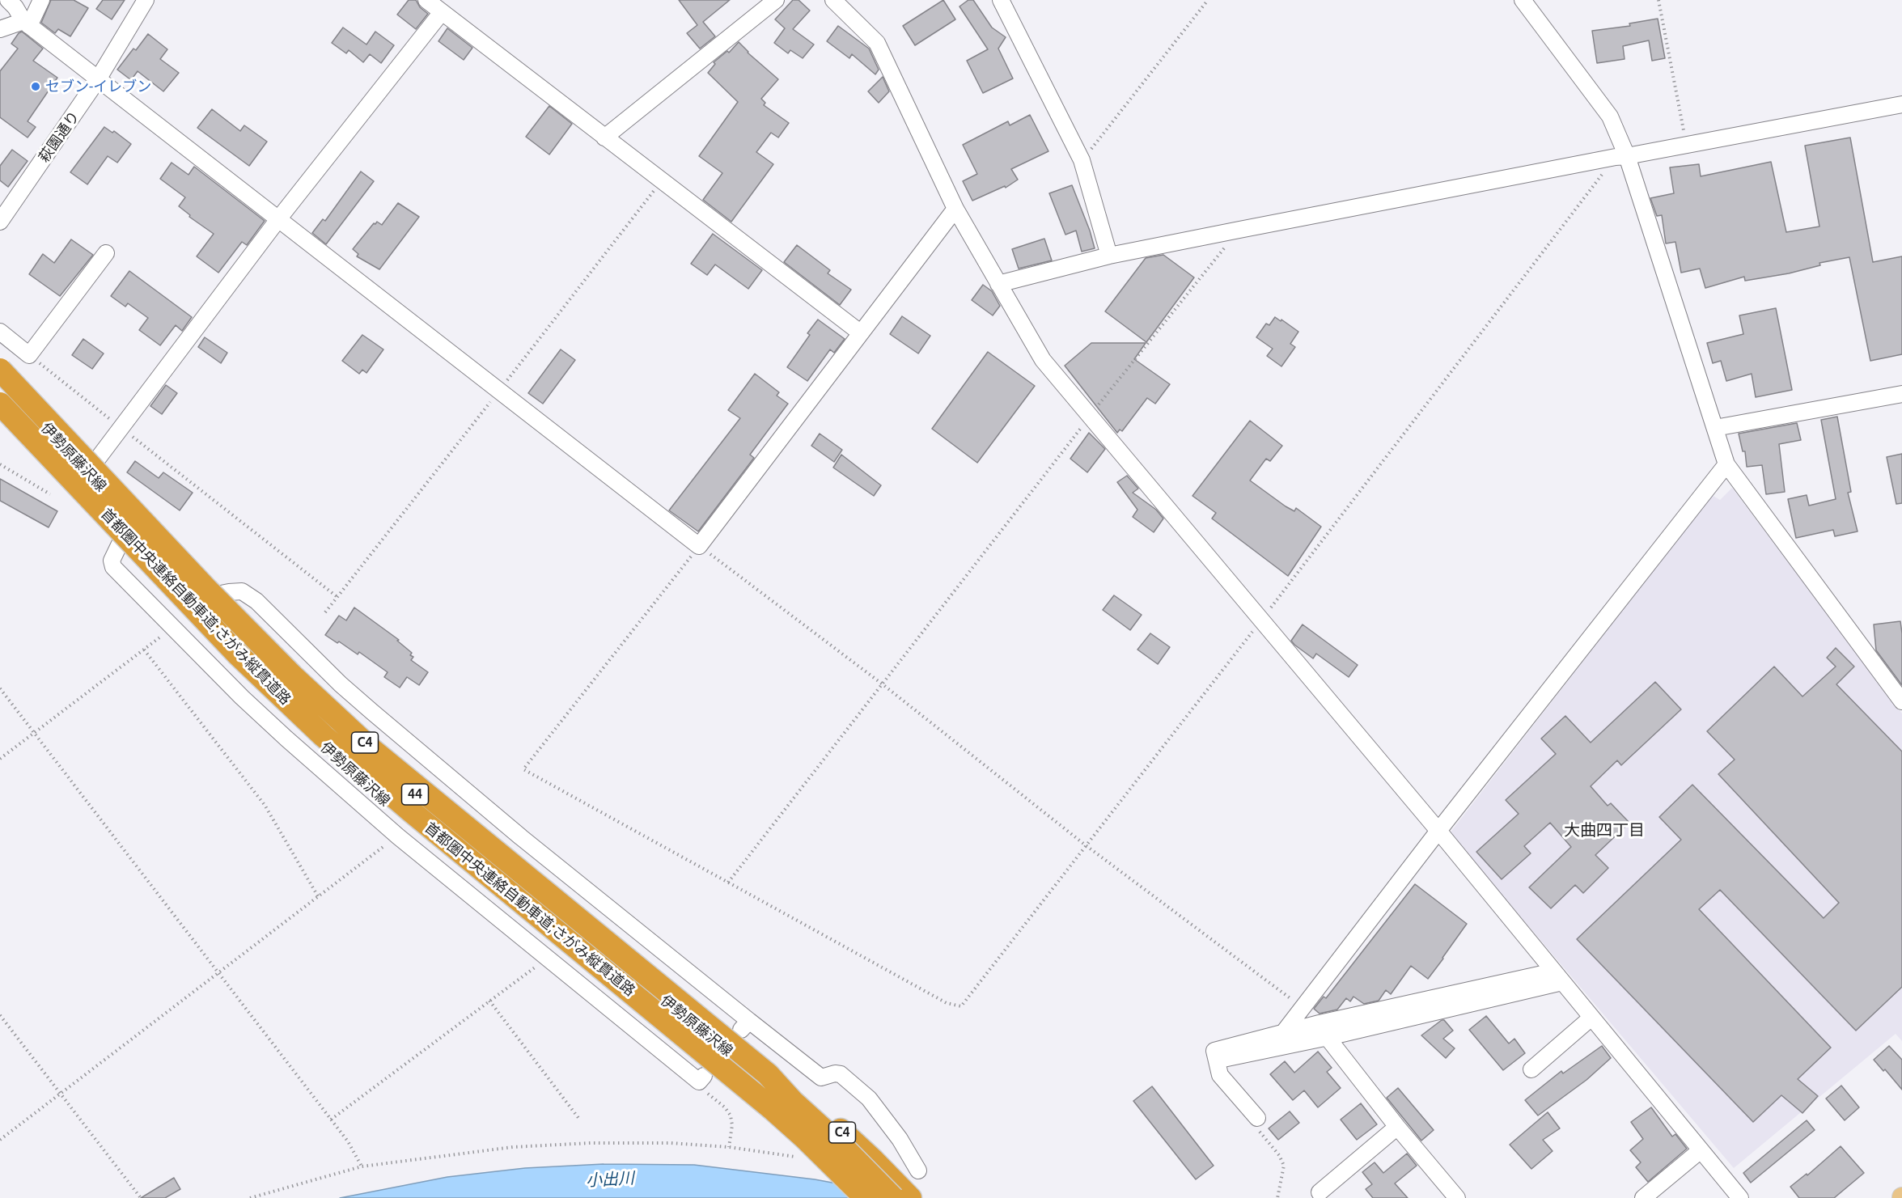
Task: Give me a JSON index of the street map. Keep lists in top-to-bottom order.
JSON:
{
  "streets": {
    "highway": ["首都圏中央連絡自動車道;さがみ縦貫道路", "C4"],
    "main road": ["伊勢原藤沢線", "44"],
    "street": ["萩園通り"]
  },
  "crossings": [
    ["伊勢原藤沢線", "44"],
    ["首都圏中央連絡自動車道;さがみ縦貫道路", "C4"]
  ],
  "districts": ["大曲四丁目"],
  "water": ["小出川"],
  "places": ["セブン-イレブン"]
}
